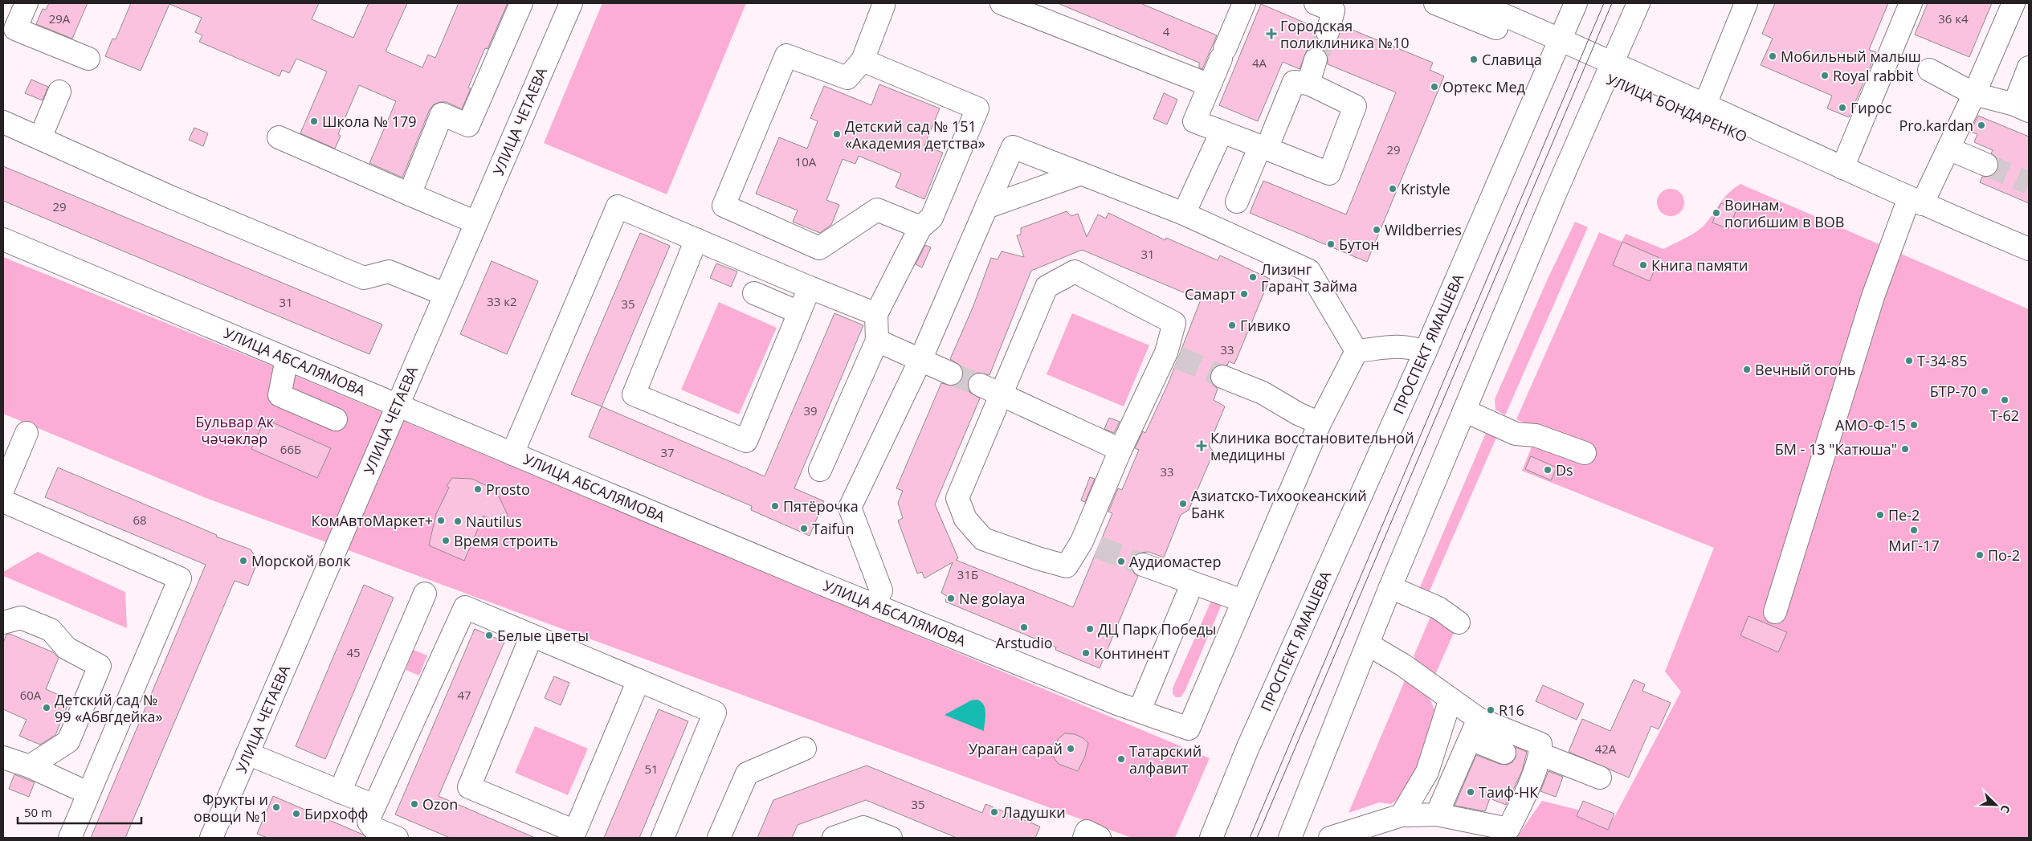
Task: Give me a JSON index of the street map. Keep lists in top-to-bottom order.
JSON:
{
  "streets": {
    "street": [
      "УЛИЦА БОНДАРЕНКО",
      "УЛИЦА ЧЕТАЕВА",
      "ПРОСПЕКТ ЯМАШЕВА",
      "УЛИЦА АБСАЛЯМОВА"
    ]
  },
  "crossings": [
    ["УЛИЦА БОНДАРЕНКО", "ПРОСПЕКТ ЯМАШЕВА"],
    ["УЛИЦА ЧЕТАЕВА", "УЛИЦА АБСАЛЯМОВА"]
  ],
  "parks": ["Бульвар Ак чәчәкләр"],
  "places": {
    "health": ["Городская поликлиника №10", "Клиника восстановительной медицины"],
    "other": [
      "Мобильный малыш",
      "Славица",
      "Royal rabbit",
      "Ортекс Мед",
      "Гирос",
      "Школа № 179",
      "Pro.kardan",
      "Детский сад № 151 «Академия детства»",
      "Kristyle",
      "Воинам, погибшим в ВОВ",
      "Wildberries",
      "Бутон",
      "Книга памяти",
      "Лизинг Гарант Займа",
      "Самарт",
      "Гивико",
      "Т-34-85",
      "Вечный огонь",
      "БТР-70",
      "Т-62",
      "АМО-Ф-15",
      "БМ - 13 \"Катюша\"",
      "Ds",
      "Prosto",
      "Азиатско-Тихоокеанский Банк",
      "Пятёрочка",
      "Пе-2",
      "КомАвтоМаркет+",
      "Nautilus",
      "Taifun",
      "МиГ-17",
      "Время строить",
      "По-2",
      "Морской волк",
      "Аудиомастер",
      "Ne golaya",
      "Arstudio",
      "ДЦ Парк Победы",
      "Белые цветы",
      "Континент",
      "Детский сад № 99 «Абвгдейка»",
      "R16",
      "Ураган сарай",
      "Татарский алфавит",
      "Таиф-НК",
      "Ozon",
      "Фрукты и овощи №1",
      "Ладушки",
      "Бирхофф"
    ]
  },
  "house_numbers": [
    "29А",
    "36 к4",
    "4",
    "4А",
    "29",
    "10А",
    "29",
    "31",
    "33 к2",
    "31",
    "35",
    "33",
    "39",
    "66Б",
    "37",
    "33",
    "68",
    "31Б",
    "45",
    "60А",
    "47",
    "42А",
    "51",
    "35"
  ],
  "scale_bar": "50 m",
  "north": "bottom right"
}
